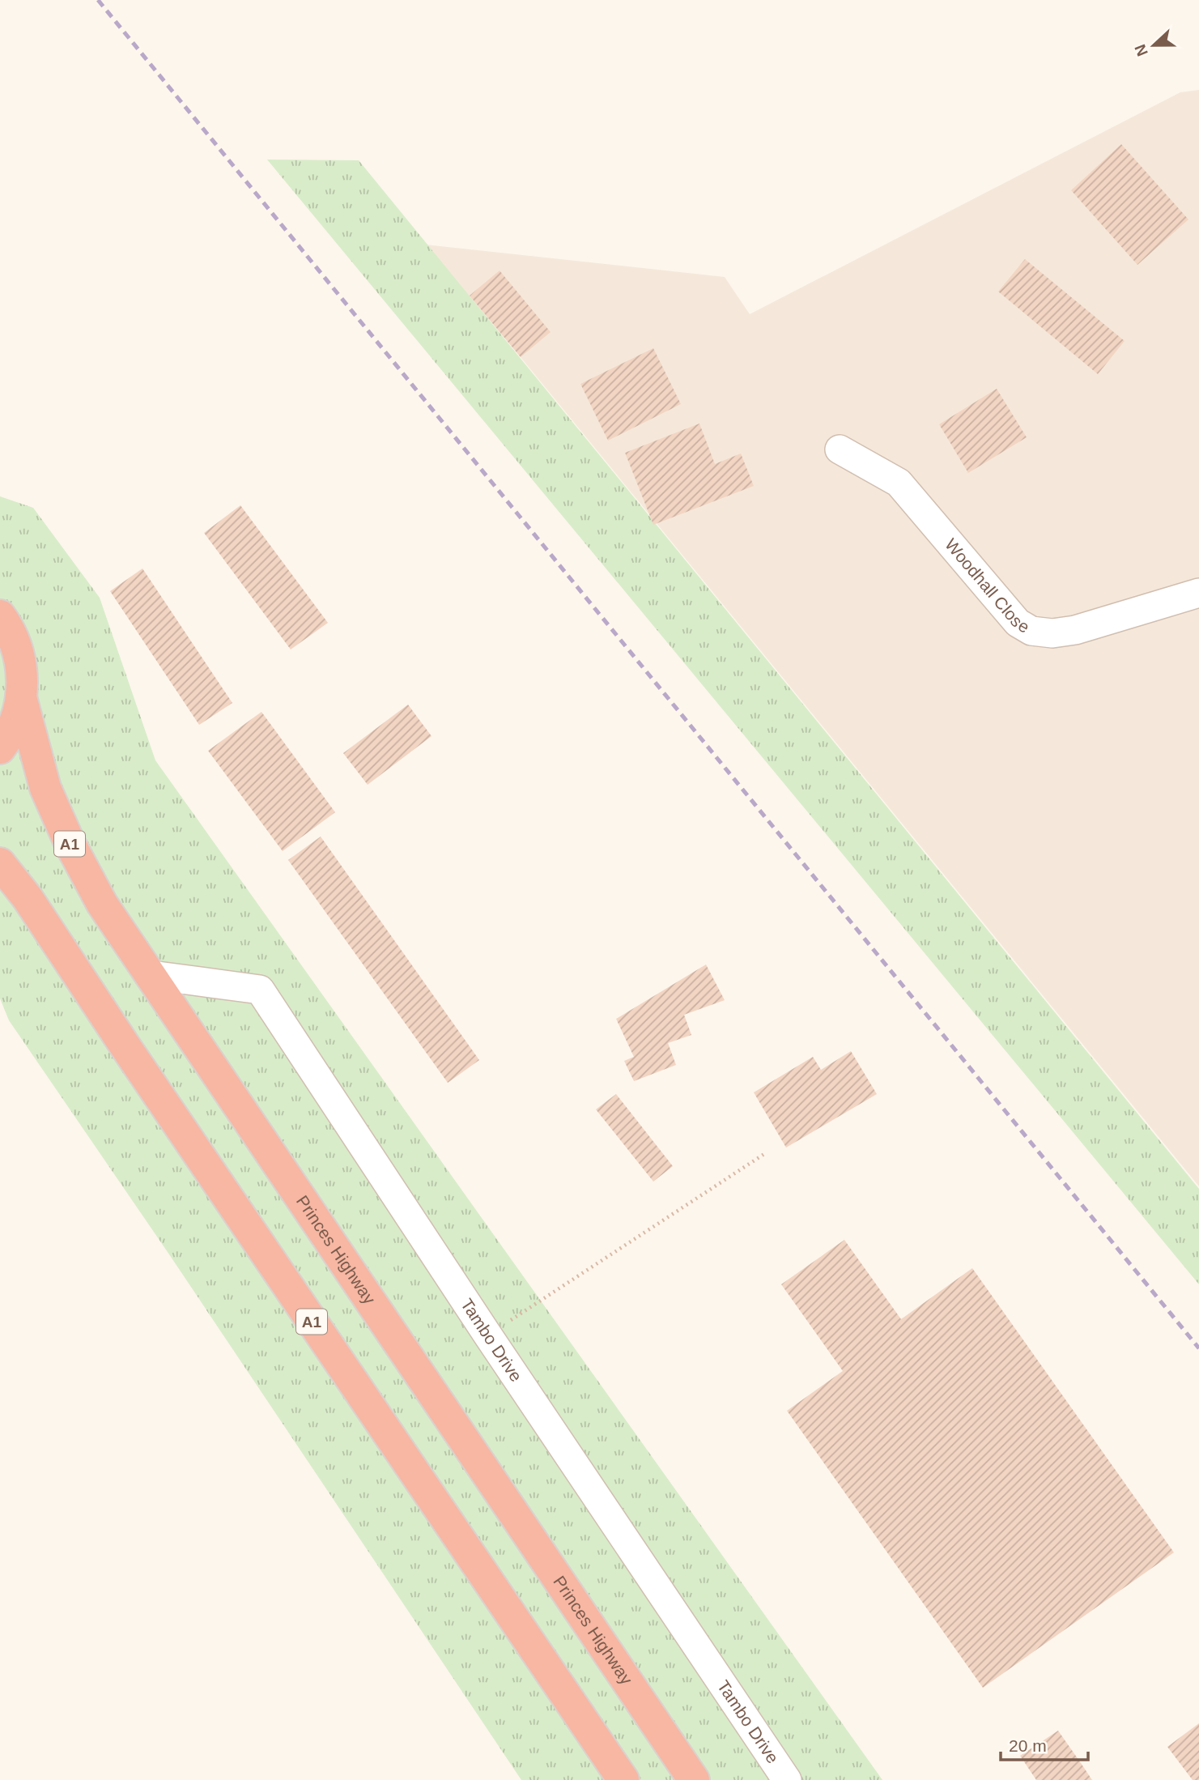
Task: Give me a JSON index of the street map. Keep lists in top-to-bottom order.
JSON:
{
  "streets": {
    "highway": ["A1", "Princes Highway"],
    "street": ["Woodhall Close", "Tambo Drive"]
  },
  "crossings": [
    ["A1", "Princes Highway"],
    ["Princes Highway", "Tambo Drive"]
  ],
  "scale_bar": "20 m",
  "north": "left"
}
